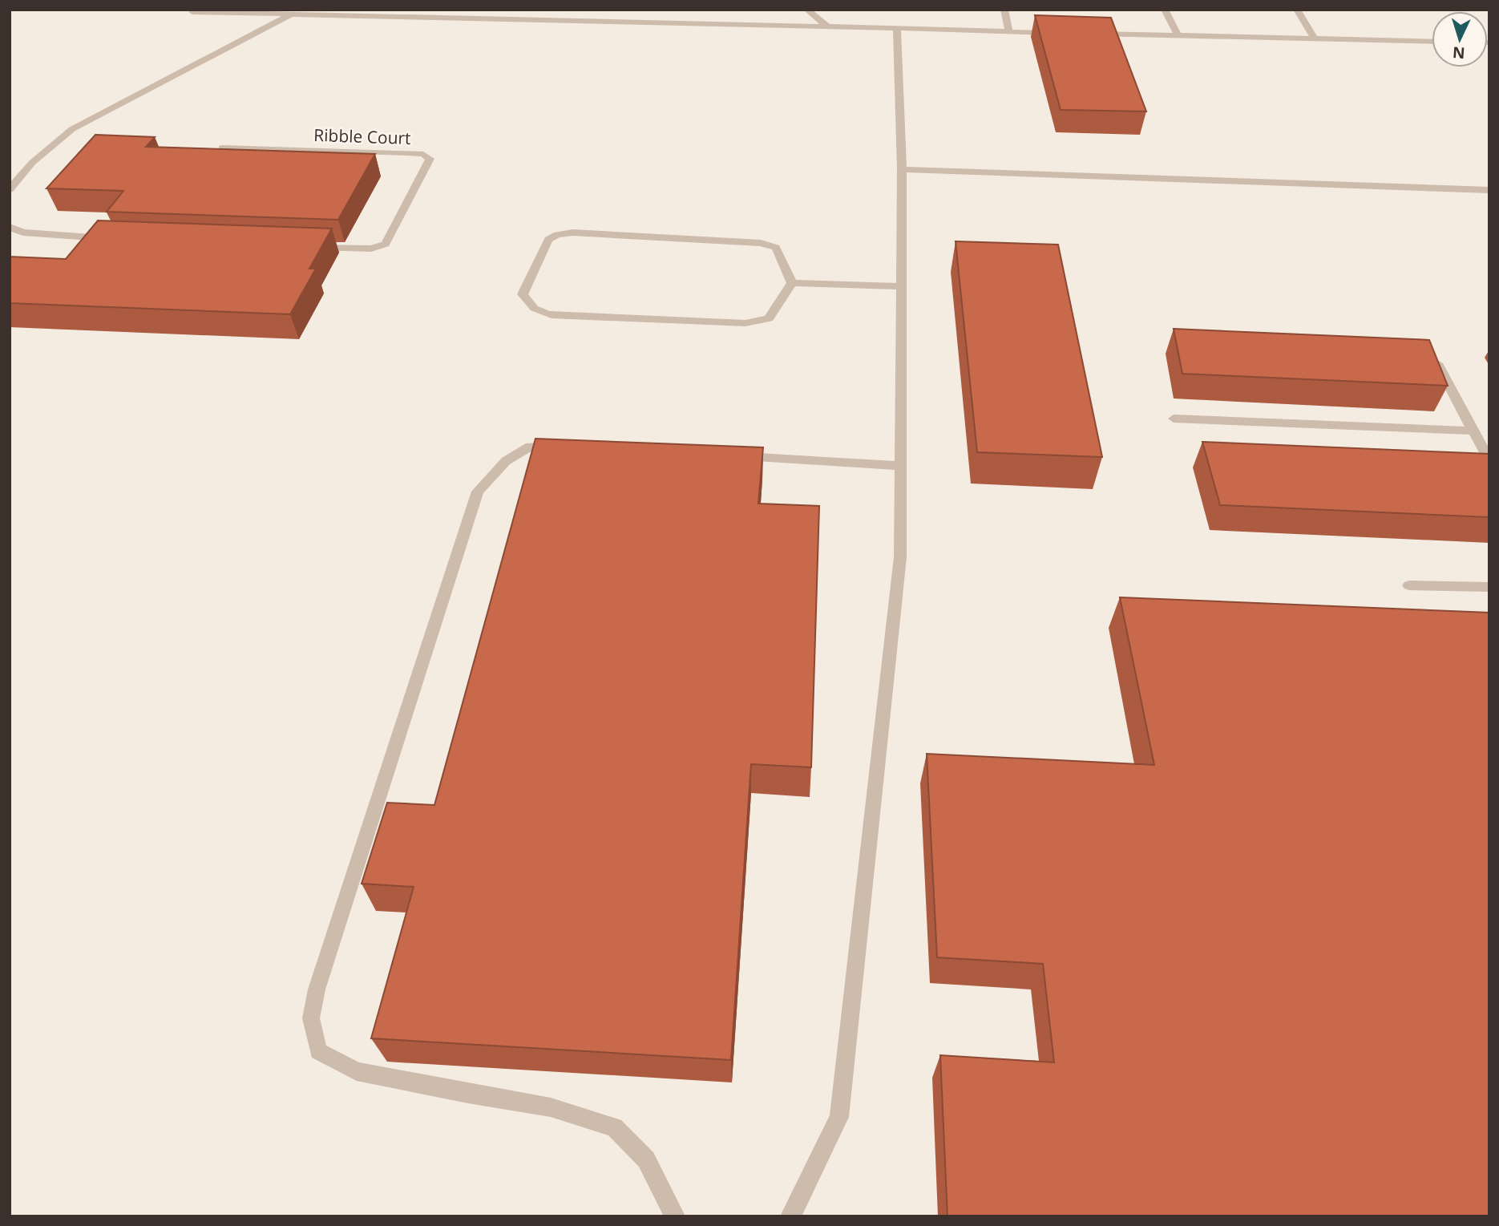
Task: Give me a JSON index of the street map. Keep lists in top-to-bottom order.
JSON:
{
  "streets": {
    "lane": ["Ribble Court"]
  },
  "north": "bottom"
}
